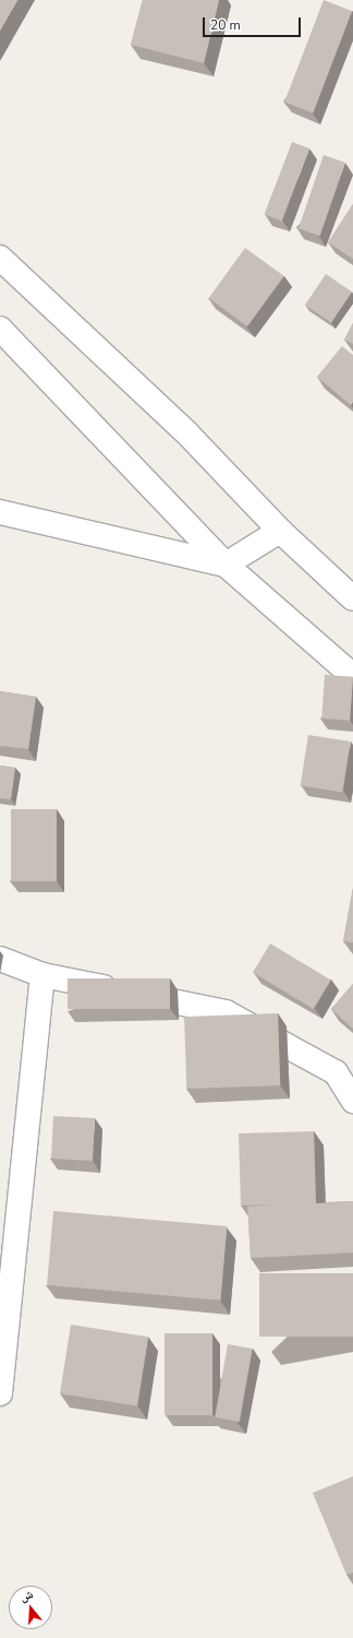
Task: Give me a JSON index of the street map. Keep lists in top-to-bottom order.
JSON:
{
  "scale_bar": "20 m",
  "north": "top"
}
